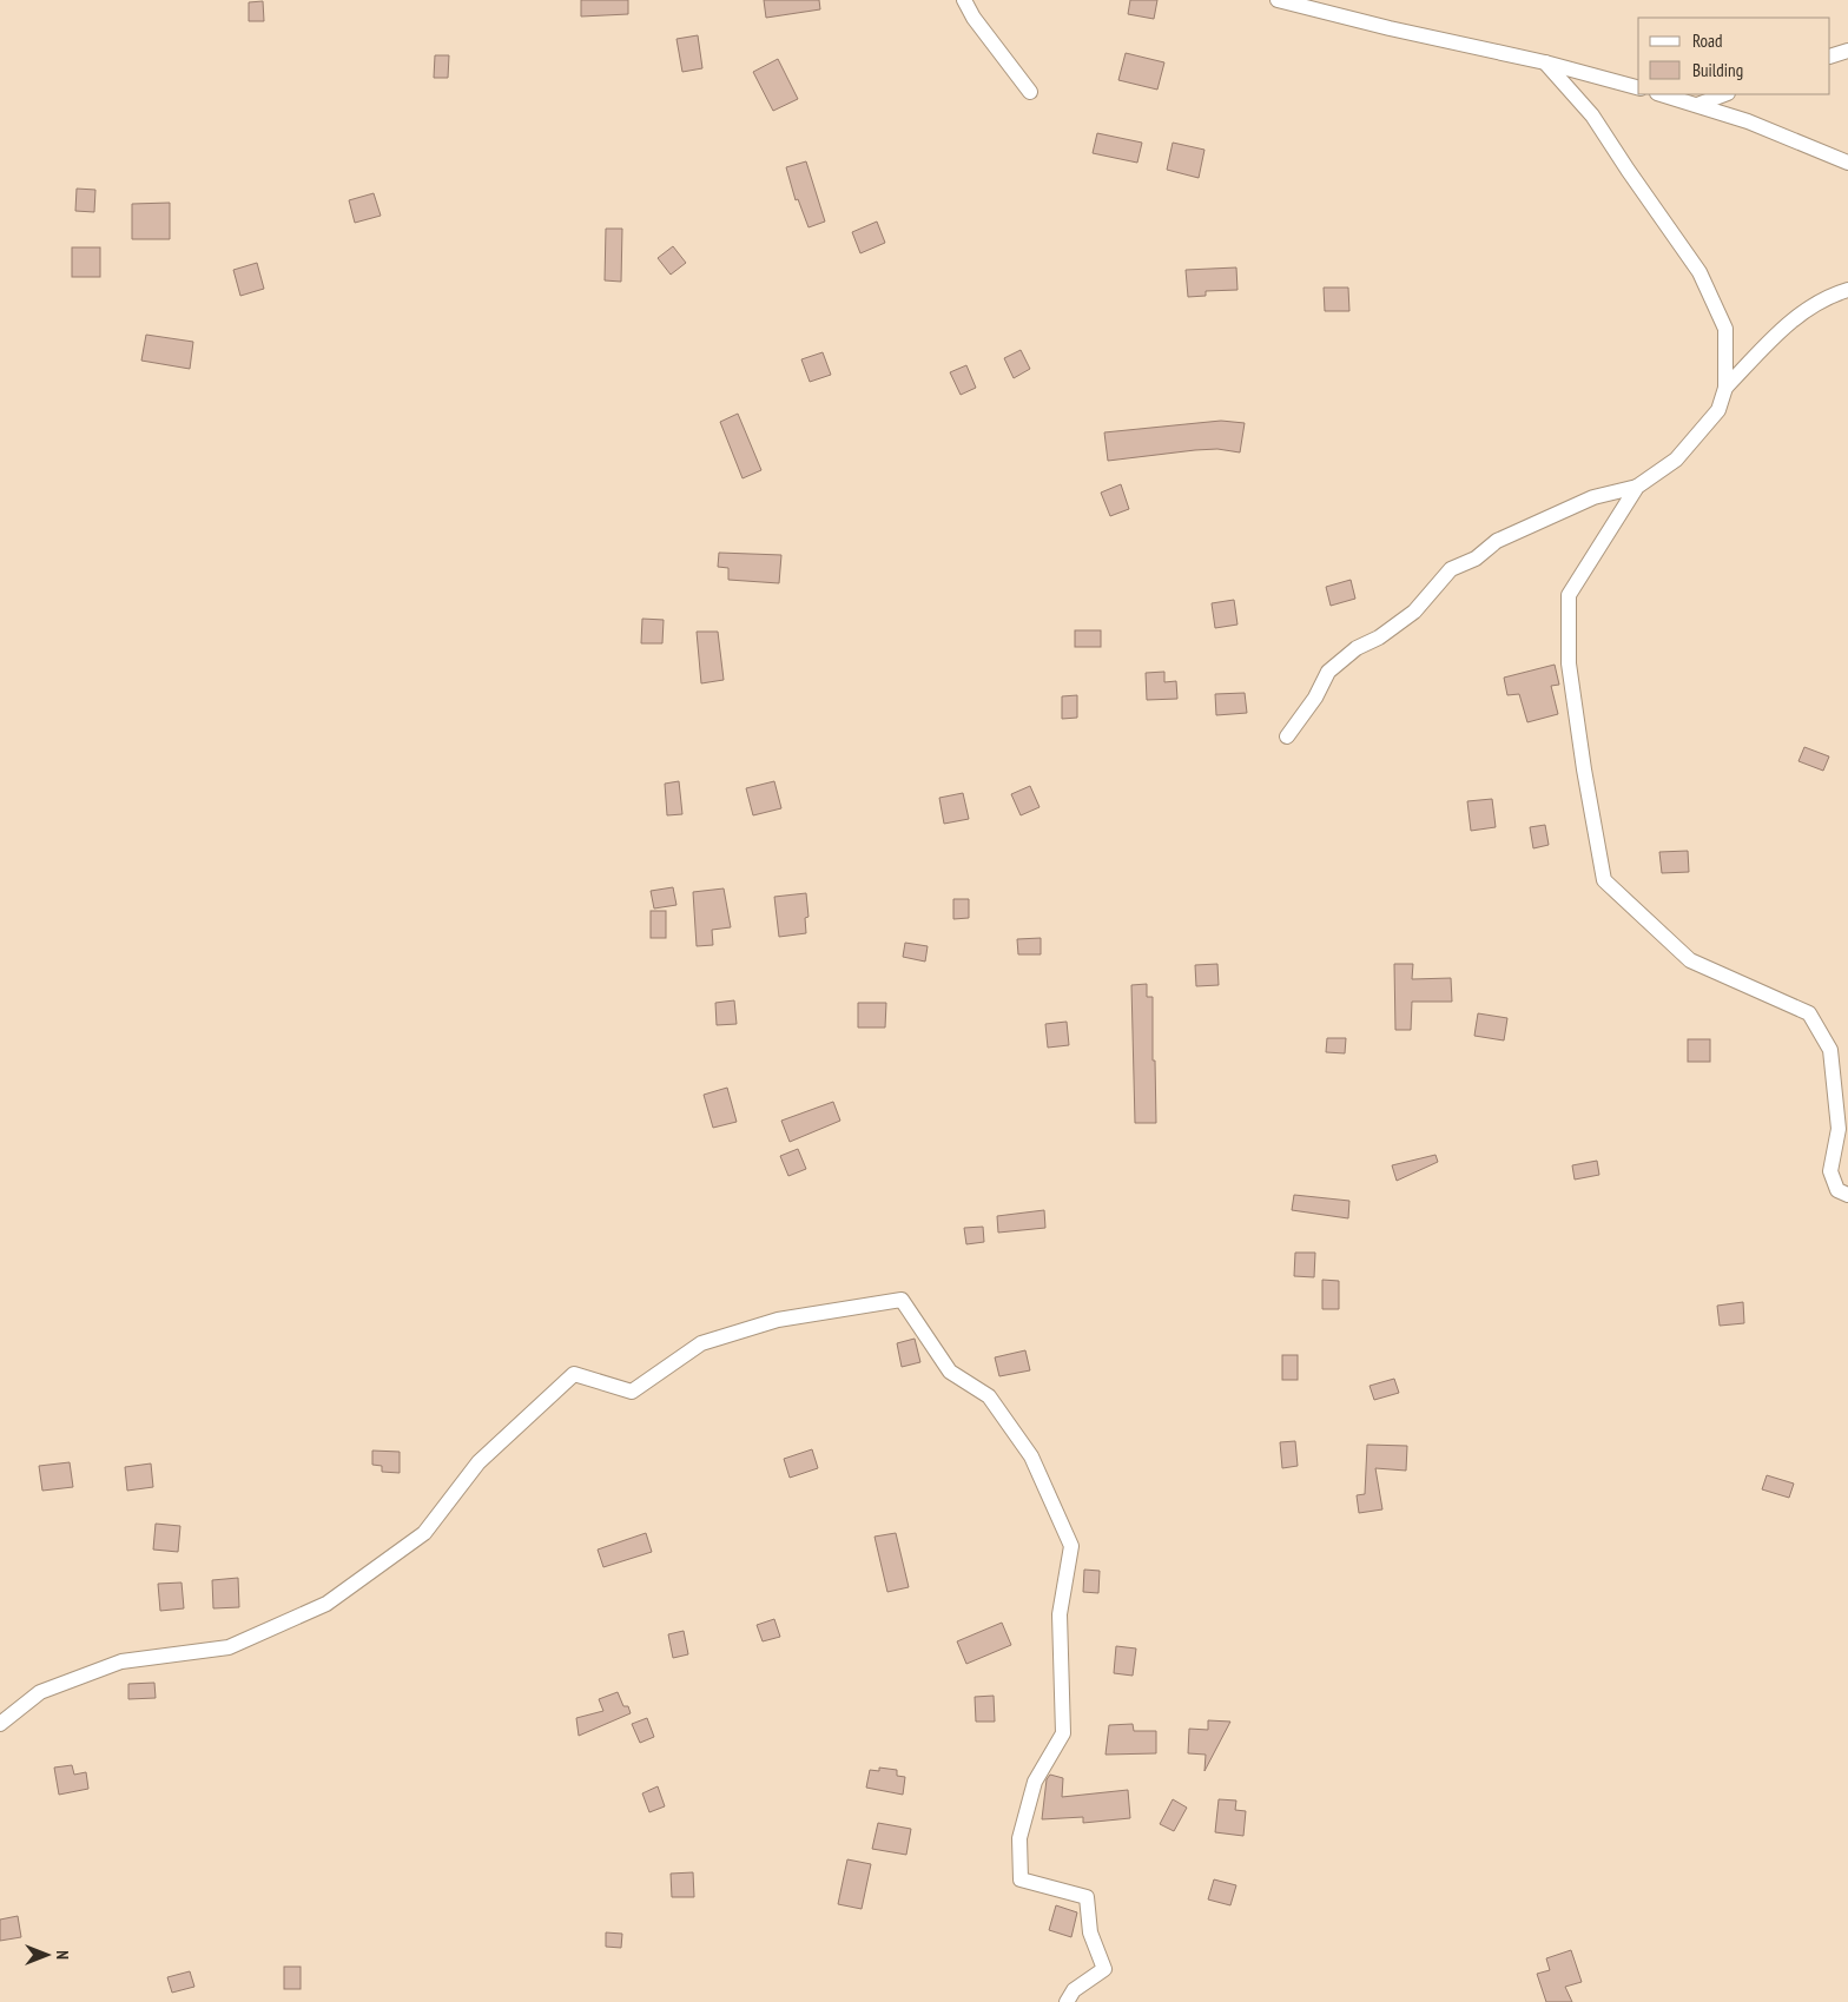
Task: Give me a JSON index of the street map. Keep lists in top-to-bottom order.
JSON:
{
  "legend": ["Road", "Building"],
  "north": "right"
}
